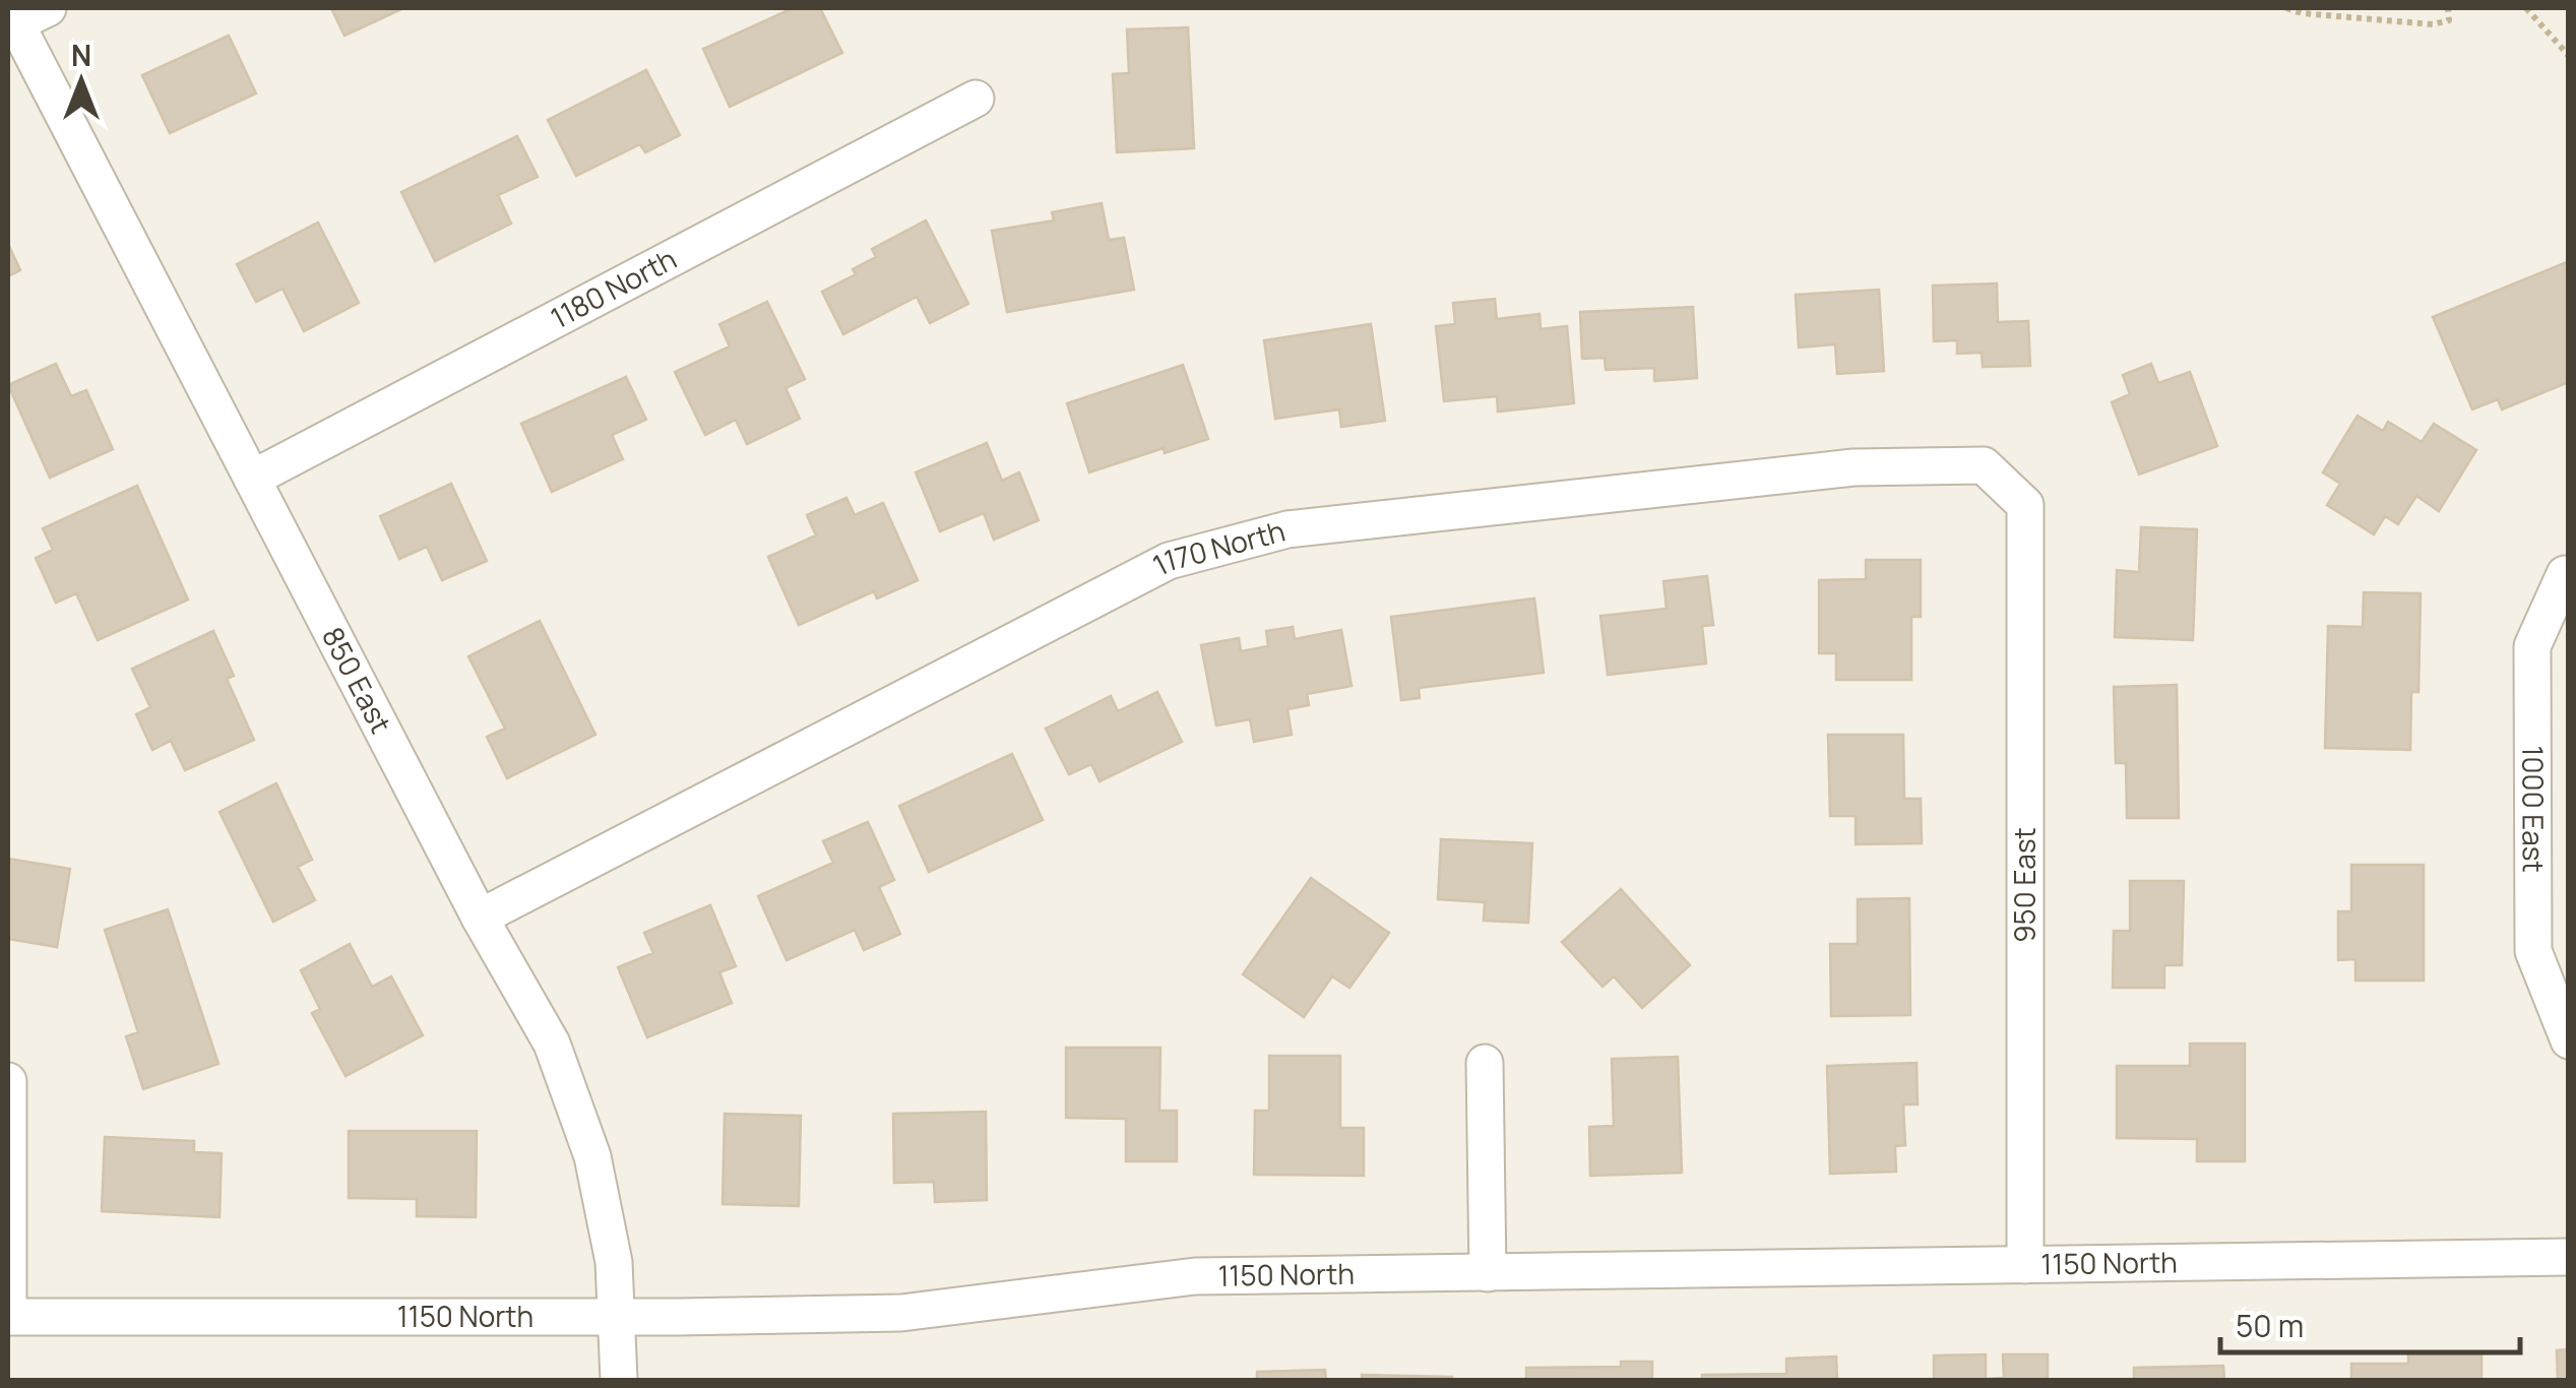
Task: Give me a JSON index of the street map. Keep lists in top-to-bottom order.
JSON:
{
  "streets": {
    "street": [
      "1180 North",
      "1170 North",
      "850 East",
      "1000 East",
      "950 East",
      "1150 North"
    ]
  },
  "crossings": [
    ["1180 North", "850 East"],
    ["1170 North", "850 East"],
    ["1170 North", "950 East"],
    ["850 East", "1150 North"],
    ["950 East", "1150 North"]
  ],
  "scale_bar": "50 m",
  "north": "top"
}
